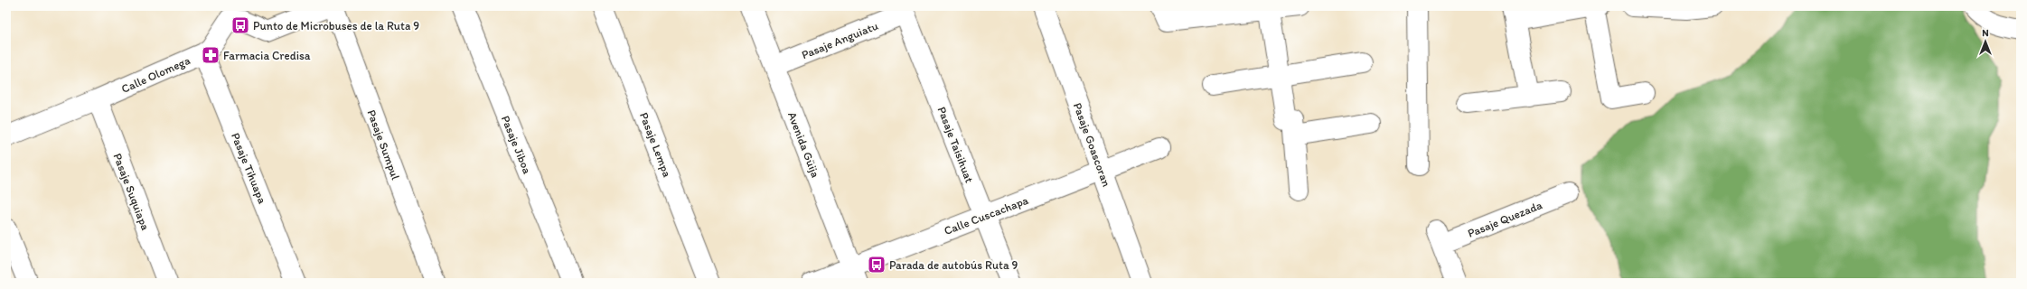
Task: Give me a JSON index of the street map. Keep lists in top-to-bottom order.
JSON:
{
  "streets": {
    "street": [
      "Pasaje Anguiatu",
      "Calle Olomega",
      "Pasaje Sumpul",
      "Pasaje Jiboa",
      "Pasaje Lempa",
      "Avenida Güija",
      "Pasaje Taisihuat",
      "Pasaje Goascoran",
      "Pasaje Tihuapa",
      "Pasaje Suquiapa",
      "Calle Cuscachapa",
      "Pasaje Quezada"
    ]
  },
  "crossings": [
    ["Pasaje Anguiatu", "Avenida Güija"],
    ["Pasaje Anguiatu", "Pasaje Taisihuat"],
    ["Calle Olomega", "Pasaje Tihuapa"],
    ["Calle Olomega", "Pasaje Suquiapa"],
    ["Avenida Güija", "Calle Cuscachapa"],
    ["Pasaje Taisihuat", "Calle Cuscachapa"],
    ["Pasaje Goascoran", "Calle Cuscachapa"]
  ],
  "places": {
    "bus stop": ["Punto de Microbuses de la Ruta 9", "Parada de autobús Ruta 9"],
    "pharmacy": ["Farmacia Credisa"]
  },
  "north": "top"
}
